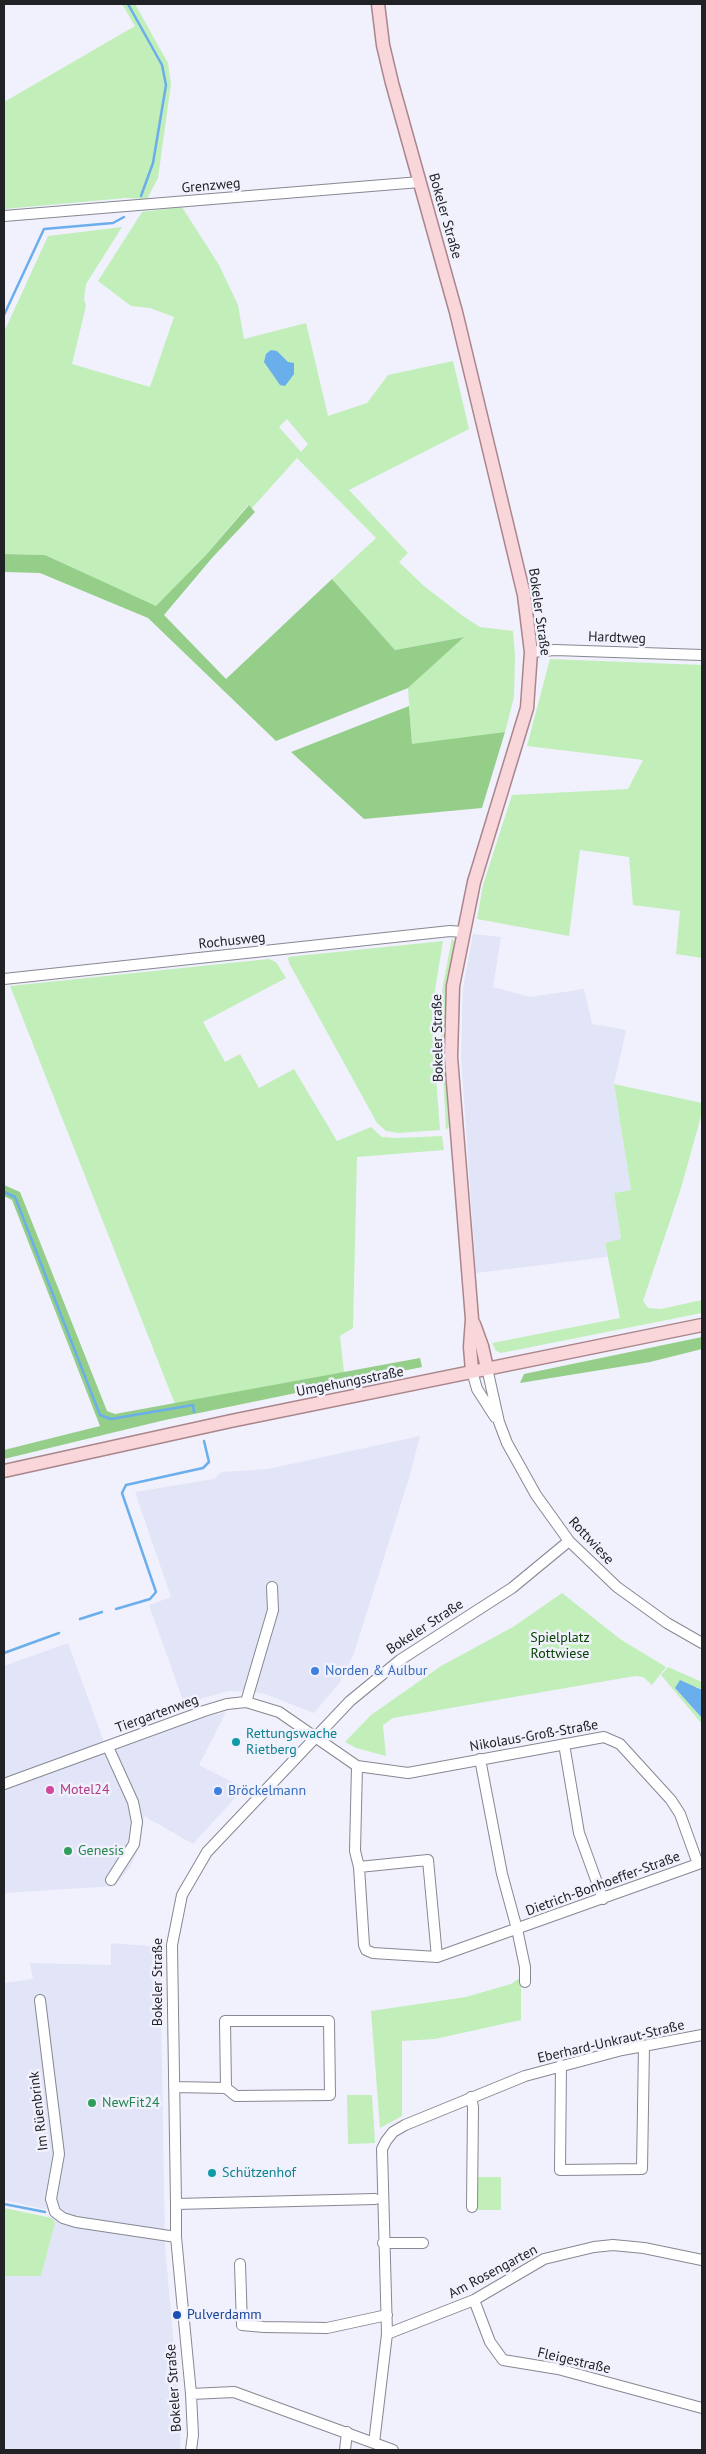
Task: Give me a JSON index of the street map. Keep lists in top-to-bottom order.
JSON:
{
  "streets": {
    "main road": ["Bokeler Straße", "Umgehungsstraße"],
    "street": [
      "Grenzweg",
      "Hardtweg",
      "Rochusweg",
      "Rottwiese",
      "Tiergartenweg",
      "Nikolaus-Groß-Straße",
      "Dietrich-Bonhoeffer-Straße",
      "Eberhard-Unkraut-Straße",
      "Im Rüenbrink",
      "Am Rosengarten",
      "Fleigestraße"
    ]
  },
  "crossings": [
    ["Grenzweg", "Bokeler Straße"],
    ["Bokeler Straße", "Hardtweg"],
    ["Bokeler Straße", "Rochusweg"],
    ["Bokeler Straße", "Umgehungsstraße"],
    ["Bokeler Straße", "Rottwiese"],
    ["Bokeler Straße", "Tiergartenweg"],
    ["Bokeler Straße", "Nikolaus-Groß-Straße"],
    ["Bokeler Straße", "Im Rüenbrink"],
    ["Umgehungsstraße", "Rottwiese"],
    ["Tiergartenweg", "Nikolaus-Groß-Straße"],
    ["Nikolaus-Groß-Straße", "Dietrich-Bonhoeffer-Straße"],
    ["Eberhard-Unkraut-Straße", "Am Rosengarten"],
    ["Am Rosengarten", "Fleigestraße"]
  ],
  "parks": ["Spielplatz Rottwiese"],
  "places": [
    "Norden & Aulbur",
    "Rettungswache Rietberg",
    "Motel24",
    "Bröckelmann",
    "Genesis",
    "NewFit24",
    "Schützenhof",
    "Pulverdamm"
  ]
}
